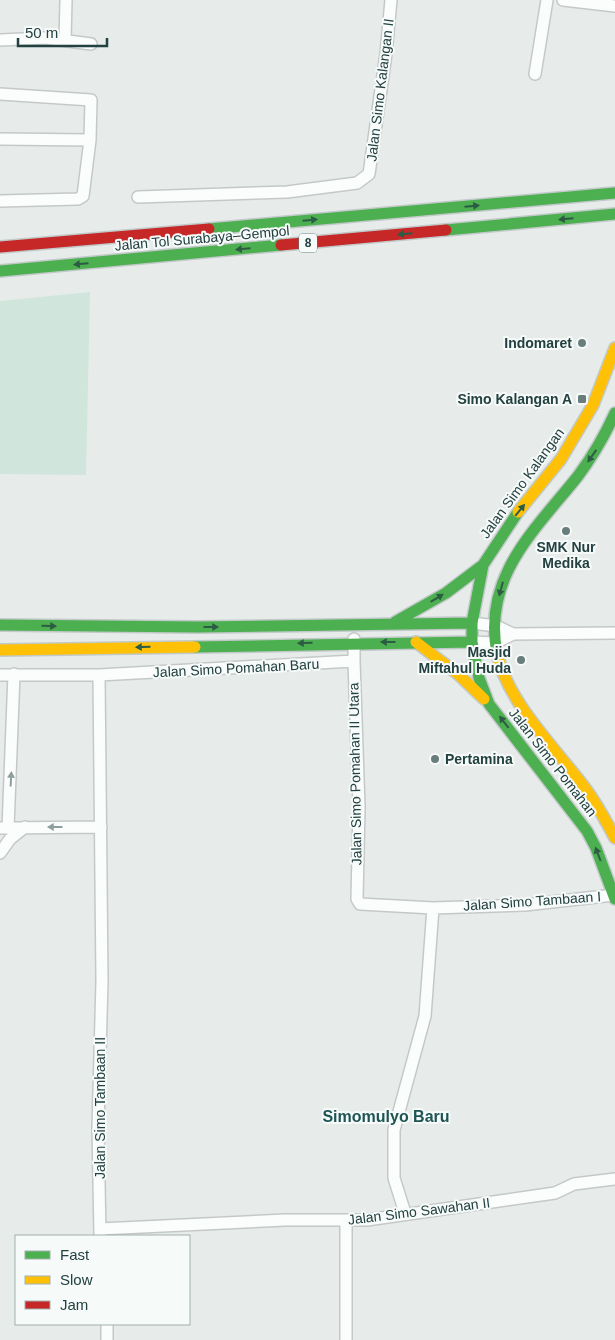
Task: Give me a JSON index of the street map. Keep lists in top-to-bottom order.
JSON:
{
  "streets": {
    "main road": [
      "Jalan Tol Surabaya–Gempol",
      "8",
      "Jalan Simo Kalangan",
      "Jalan Simo Pomahan"
    ],
    "street": [
      "Jalan Simo Kalangan II",
      "Jalan Simo Pomahan Baru",
      "Jalan Simo Pomahan II Utara",
      "Jalan Simo Tambaan I",
      "Jalan Simo Tambaan II",
      "Jalan Simo Sawahan II"
    ]
  },
  "crossings": [
    ["Jalan Simo Kalangan", "Jalan Simo Pomahan"],
    ["Jalan Simo Pomahan Baru", "Jalan Simo Pomahan II Utara"],
    ["Jalan Simo Pomahan", "Jalan Simo Tambaan I"],
    ["Jalan Simo Pomahan II Utara", "Jalan Simo Tambaan I"],
    ["Jalan Simo Tambaan II", "Jalan Simo Sawahan II"]
  ],
  "districts": ["Simomulyo Baru"],
  "places": {
    "other": [
      "Indomaret",
      "SMK Nur Medika",
      "Masjid Miftahul Huda",
      "Pertamina"
    ],
    "transit": ["Simo Kalangan A"]
  },
  "legend": ["Fast", "Slow", "Jam"],
  "scale_bar": "50 m"
}
